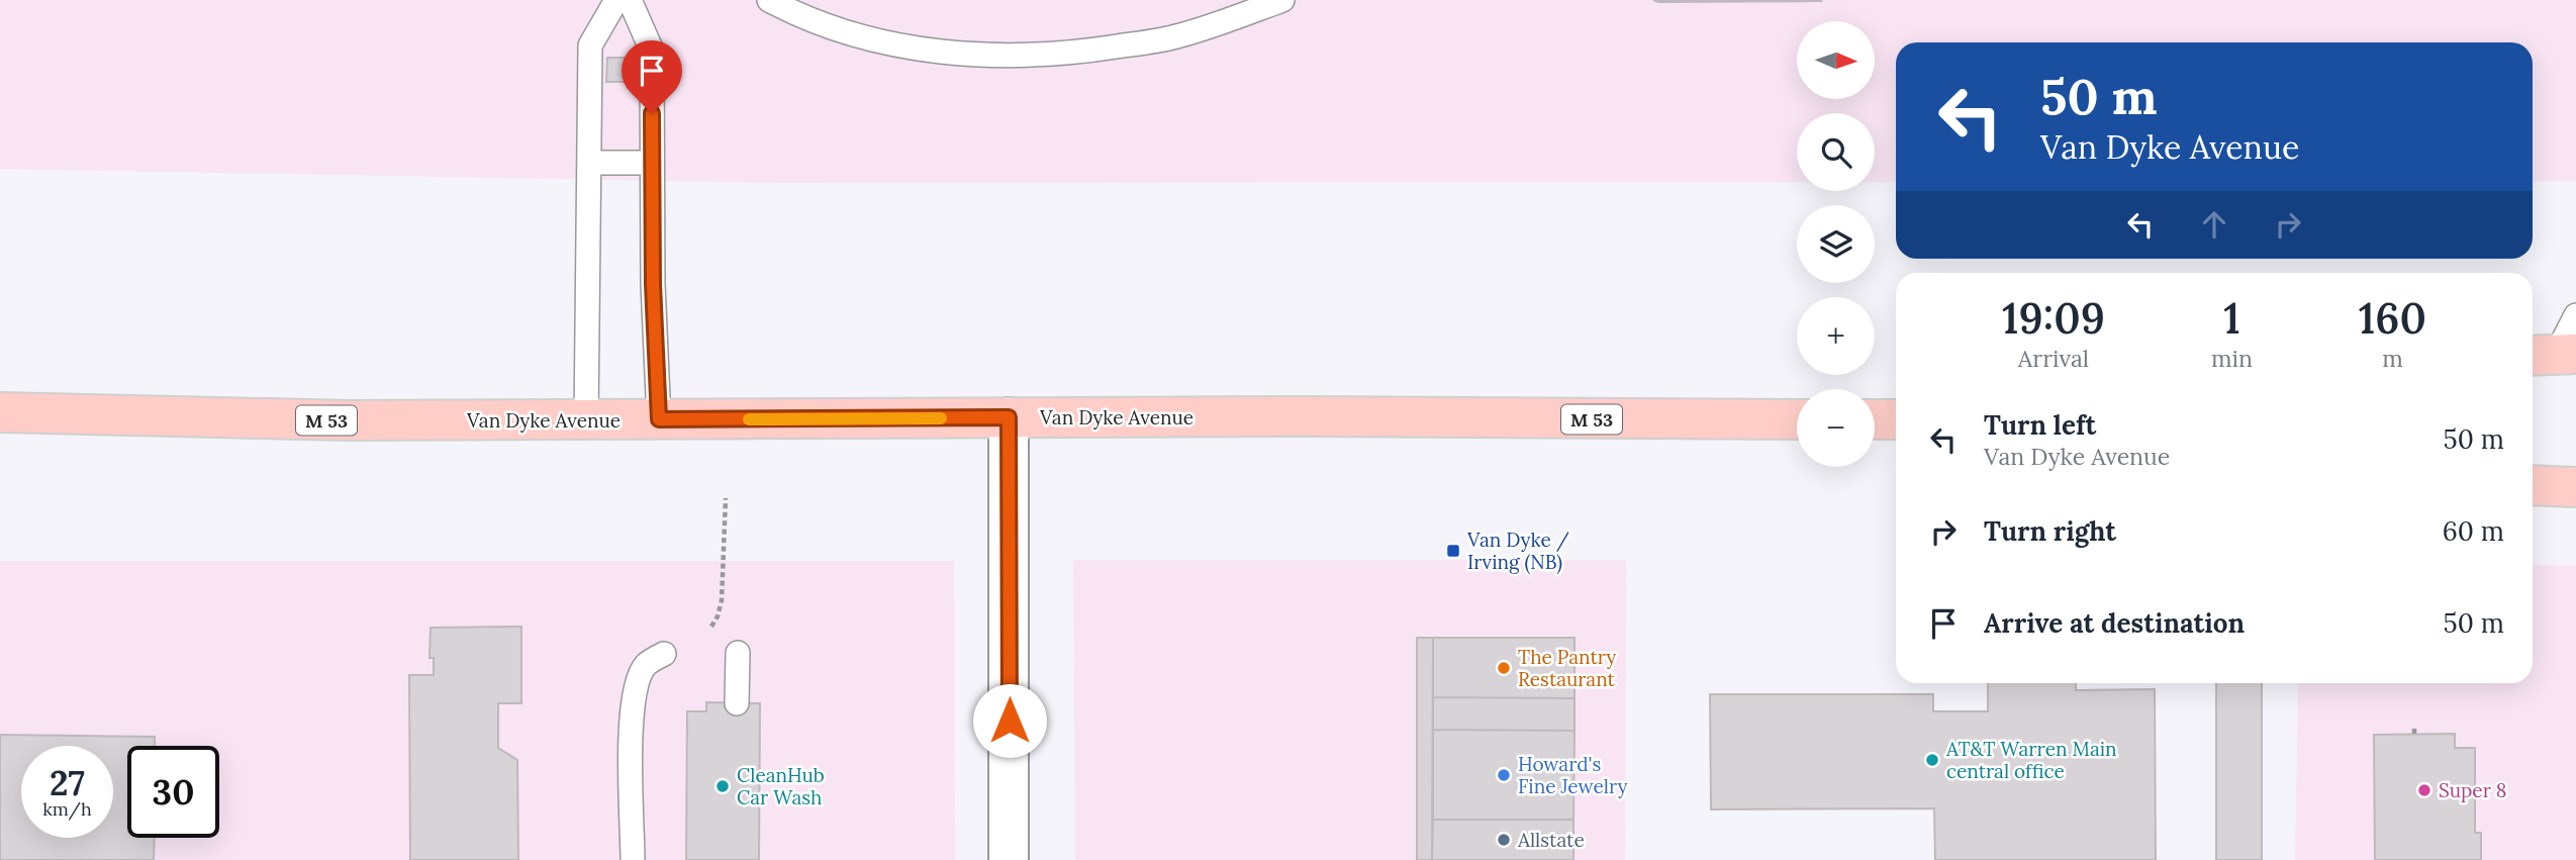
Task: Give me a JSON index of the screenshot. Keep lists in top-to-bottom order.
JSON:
{
  "streets": {
    "main road": ["Van Dyke Avenue", "M 53"]
  },
  "places": {
    "transit": ["Van Dyke / Irving (NB)"],
    "other": [
      "The Pantry Restaurant",
      "AT&T Warren Main central office",
      "Howard's Fine Jewelry",
      "CleanHub Car Wash",
      "Super 8",
      "Allstate"
    ]
  },
  "north": "right",
  "page": {
    "map_buttons": ["+", "−"],
    "turn": ["50 m", "Van Dyke Avenue"],
    "eta": [
      "19:09",
      "Arrival",
      "1",
      "min",
      "160",
      "m"
    ],
    "list": [
      {
        "name": "Turn left",
        "note": "Van Dyke Avenue",
        "value": "50 m"
      },
      {
        "name": "Turn right",
        "value": "60 m"
      },
      {
        "name": "Arrive at destination",
        "value": "50 m"
      }
    ],
    "speed": "27 km/h",
    "limit": "30"
  }
}
